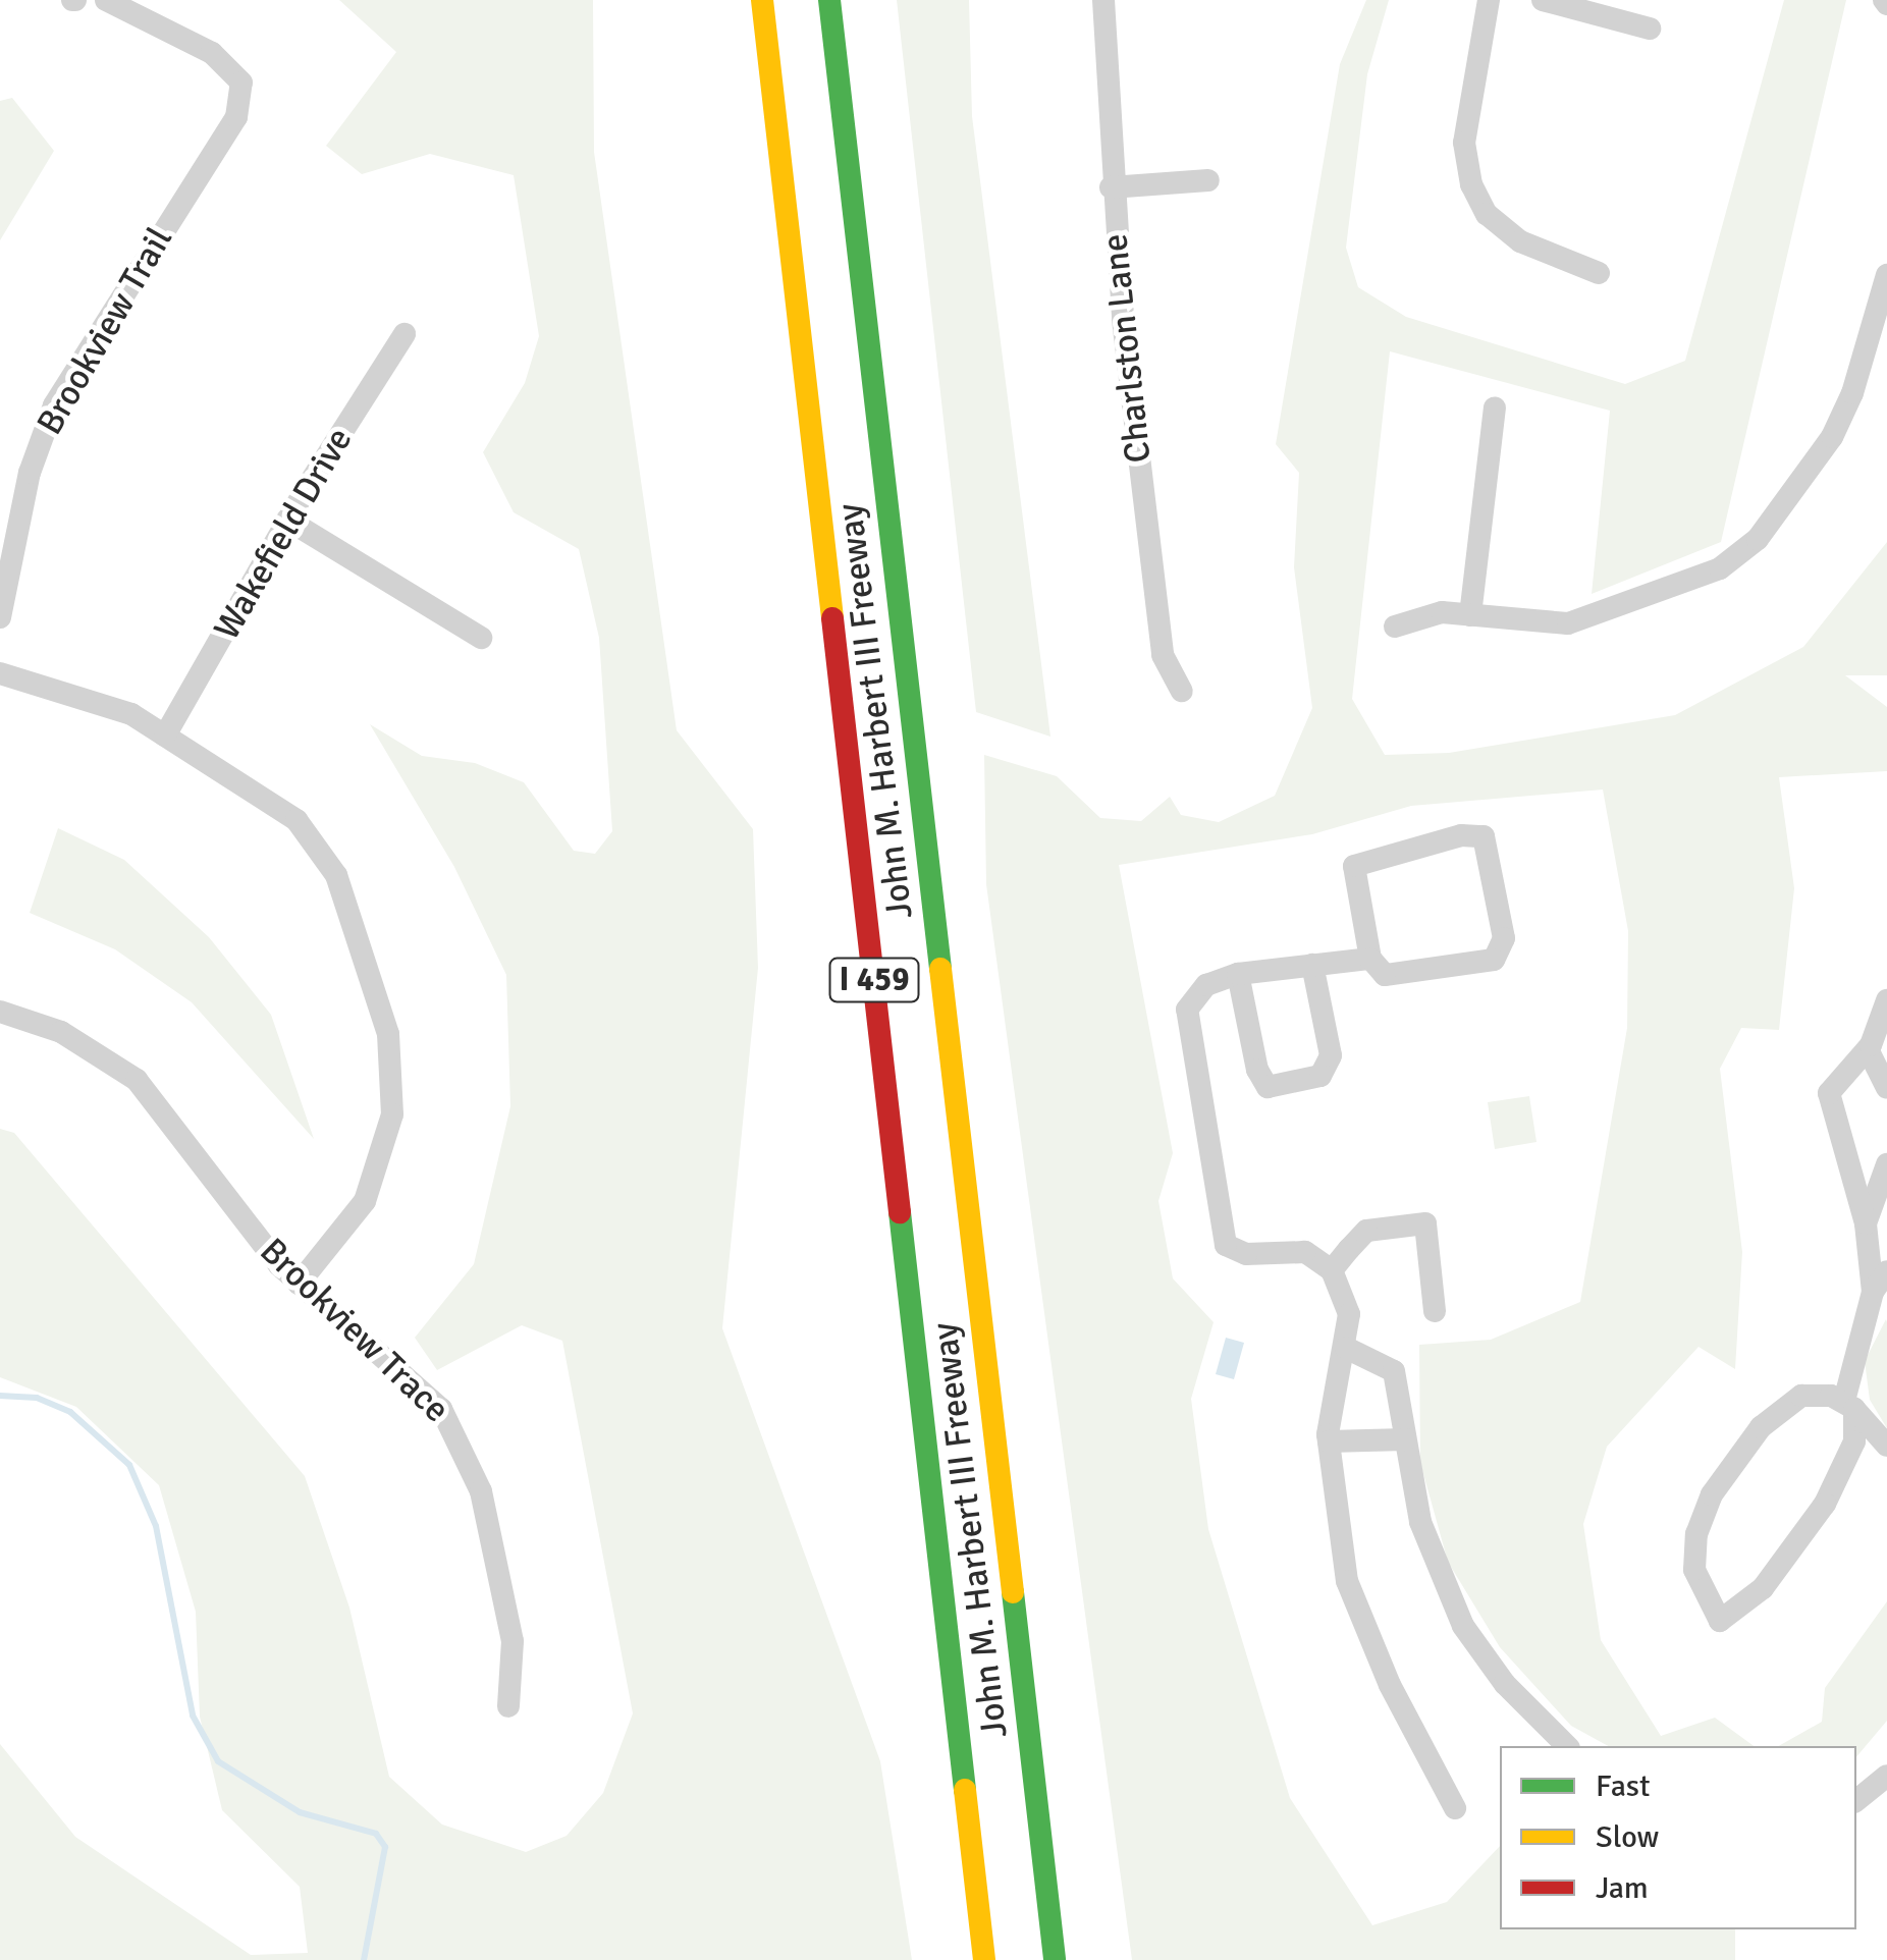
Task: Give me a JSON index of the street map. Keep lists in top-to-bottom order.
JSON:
{
  "streets": {
    "highway": ["John M. Harbert III Freeway", "I 459"],
    "street": [
      "Brookview Trail",
      "Charlston Lane",
      "Wakefield Drive",
      "Brookview Trace"
    ]
  },
  "legend": ["Fast", "Slow", "Jam"]
}
